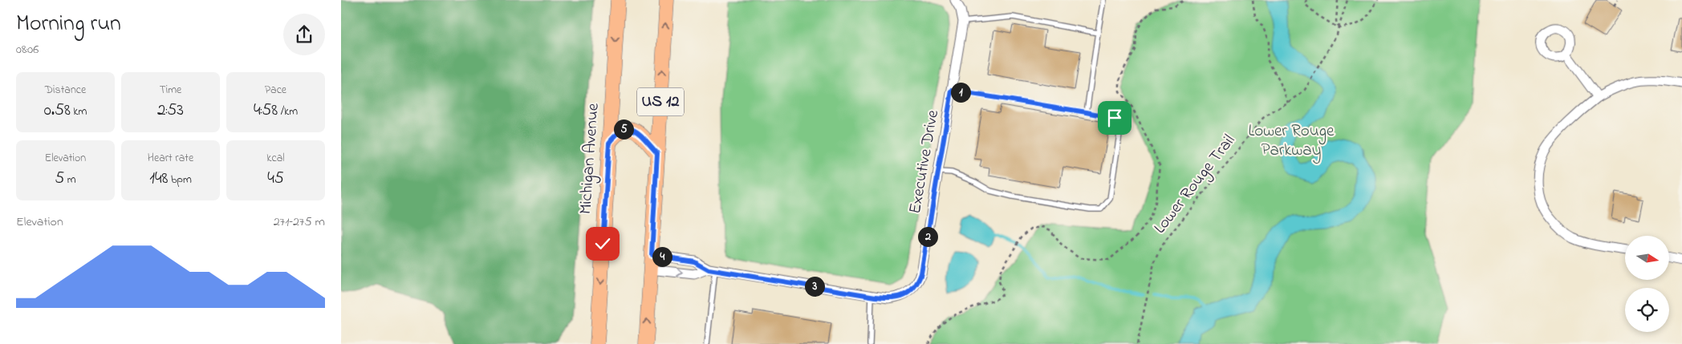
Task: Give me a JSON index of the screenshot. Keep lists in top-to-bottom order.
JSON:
{
  "streets": {
    "main road": ["US 12", "Michigan Avenue"],
    "street": ["Executive Drive"],
    "path": ["Lower Rouge Trail"]
  },
  "crossings": [
    ["US 12", "Executive Drive"]
  ],
  "parks": ["Lower Rouge Parkway"],
  "north": "right",
  "page": {
    "heading": ["Morning run", "08:06"],
    "stats": [
      ["Distance", "0.58 km"],
      ["Time", "2:53"],
      ["Pace", "4:58 /km"],
      ["Elevation", "5 m"],
      ["Heart rate", "148 bpm"],
      ["kcal", "45"]
    ],
    "pins": [
      "1",
      "5",
      "2",
      "4",
      "3"
    ],
    "chart": ["Elevation", "271–275 m"]
  }
}
